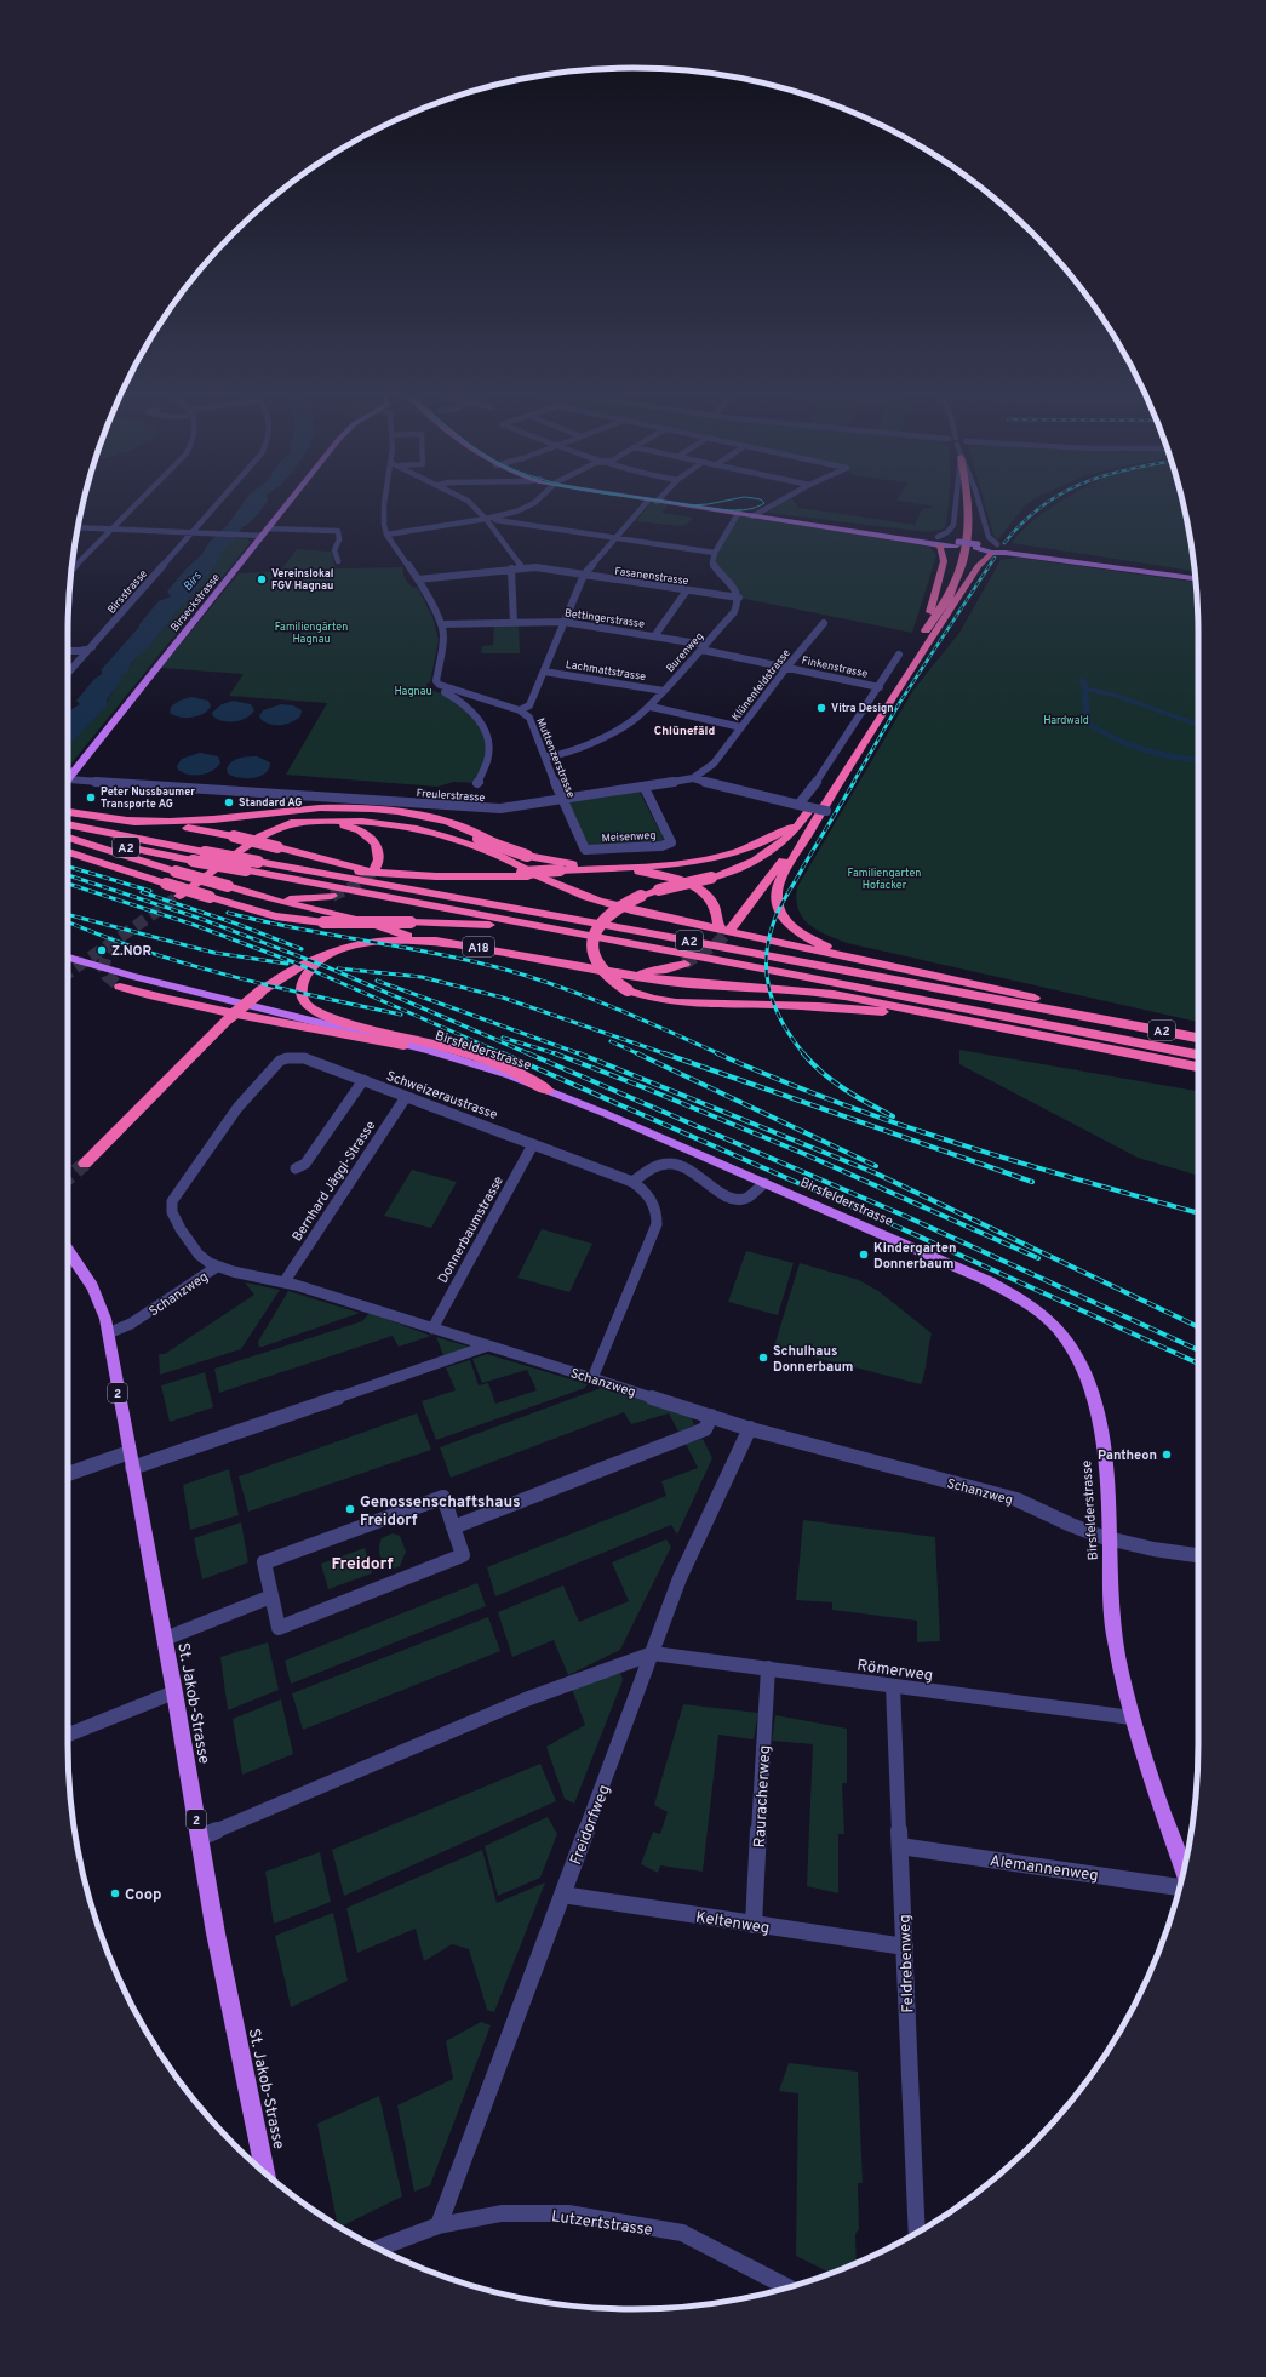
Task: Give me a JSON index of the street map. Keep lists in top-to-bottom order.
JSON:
{
  "streets": {
    "highway": ["A2", "A18"],
    "main road": [
      "Birseckstrasse",
      "Birsfelderstrasse",
      "2",
      "St. Jakob-Strasse"
    ],
    "street": [
      "Fasanenstrasse",
      "Birsstrasse",
      "Bettingerstrasse",
      "Burenweg",
      "Finkenstrasse",
      "Lachmattstrasse",
      "Klünenfeldstrasse",
      "Muttenzerstrasse",
      "Freulerstrasse",
      "Meisenweg",
      "Schweizeraustrasse",
      "Bernhard Jäggi-Strasse",
      "Donnerbaumstrasse",
      "Schanzweg",
      "Römerweg",
      "Rauracherweg",
      "Freidorfweg",
      "Alemannenweg",
      "Keltenweg",
      "Feldrebenweg",
      "Lutzertstrasse"
    ]
  },
  "crossings": [
    ["Fasanenstrasse", "Burenweg"],
    ["Birseckstrasse", "Freulerstrasse"],
    ["Bettingerstrasse", "Burenweg"],
    ["Bettingerstrasse", "Finkenstrasse"],
    ["Burenweg", "Finkenstrasse"],
    ["Burenweg", "Lachmattstrasse"],
    ["Burenweg", "Muttenzerstrasse"],
    ["Finkenstrasse", "Klünenfeldstrasse"],
    ["Finkenstrasse", "Freulerstrasse"],
    ["Klünenfeldstrasse", "Freulerstrasse"],
    ["Muttenzerstrasse", "Freulerstrasse"],
    ["Muttenzerstrasse", "Meisenweg"],
    ["Freulerstrasse", "Meisenweg"],
    ["Birsfelderstrasse", "Schanzweg"],
    ["Birsfelderstrasse", "Römerweg"],
    ["Schweizeraustrasse", "Bernhard Jäggi-Strasse"],
    ["Schweizeraustrasse", "Donnerbaumstrasse"],
    ["Schweizeraustrasse", "Schanzweg"],
    ["Bernhard Jäggi-Strasse", "Schanzweg"],
    ["Donnerbaumstrasse", "Schanzweg"],
    ["Schanzweg", "St. Jakob-Strasse"],
    ["Schanzweg", "Freidorfweg"],
    ["Römerweg", "Rauracherweg"],
    ["Römerweg", "Freidorfweg"],
    ["Römerweg", "Feldrebenweg"],
    ["Rauracherweg", "Keltenweg"],
    ["Freidorfweg", "Keltenweg"],
    ["Freidorfweg", "Lutzertstrasse"],
    ["Alemannenweg", "Feldrebenweg"],
    ["Keltenweg", "Feldrebenweg"]
  ],
  "districts": ["Chlünefäld", "Freidorf"],
  "water": ["Birs"],
  "parks": [
    "Familiengärten Hagnau",
    "Hagnau",
    "Hardwald",
    "Familiengarten Hofacker"
  ],
  "places": [
    "Vereinslokal FGV Hagnau",
    "Vitra Design",
    "Peter Nussbaumer Transporte AG",
    "Standard AG",
    "Z.NOR",
    "Kindergarten Donnerbaum",
    "Schulhaus Donnerbaum",
    "Pantheon",
    "Genossenschaftshaus Freidorf",
    "Coop"
  ]
}
